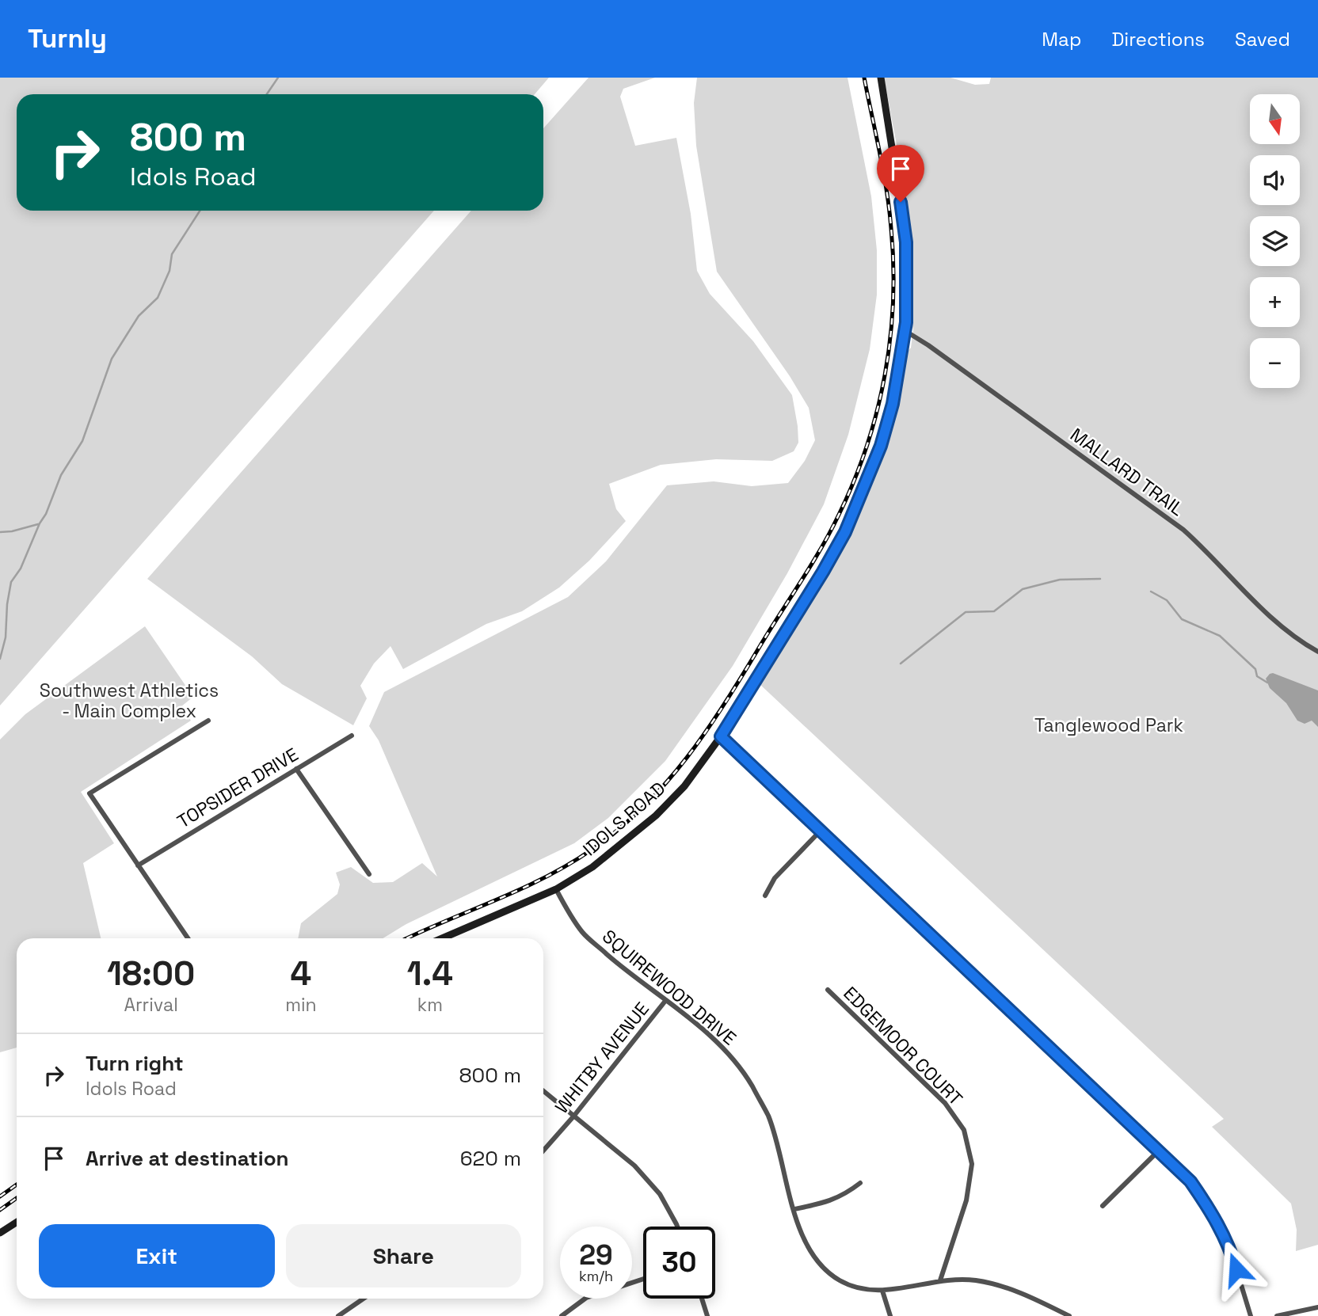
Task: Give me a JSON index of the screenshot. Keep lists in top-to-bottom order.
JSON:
{
  "streets": {
    "street": [
      "MALLARD TRAIL",
      "TOPSIDER DRIVE",
      "IDOLS ROAD",
      "SQUIREWOOD DRIVE",
      "EDGEMOOR COURT",
      "WHITBY AVENUE"
    ]
  },
  "crossings": [
    ["MALLARD TRAIL", "IDOLS ROAD"],
    ["IDOLS ROAD", "SQUIREWOOD DRIVE"],
    ["SQUIREWOOD DRIVE", "EDGEMOOR COURT"],
    ["SQUIREWOOD DRIVE", "WHITBY AVENUE"]
  ],
  "parks": ["Southwest Athletics - Main Complex", "Tanglewood Park"],
  "north": "bottom",
  "page": {
    "header": "Turnly",
    "nav": ["Map", "Directions", "Saved"],
    "map_buttons": ["+", "−"],
    "turn": ["800 m", "Idols Road"],
    "eta": [
      "18:00",
      "Arrival",
      "4",
      "min",
      "1.4",
      "km"
    ],
    "list": [
      {
        "name": "Turn right",
        "note": "Idols Road",
        "value": "800 m"
      },
      {
        "name": "Arrive at destination",
        "value": "620 m"
      }
    ],
    "buttons": ["Exit", "Share"],
    "speed": "29 km/h",
    "limit": "30"
  }
}
